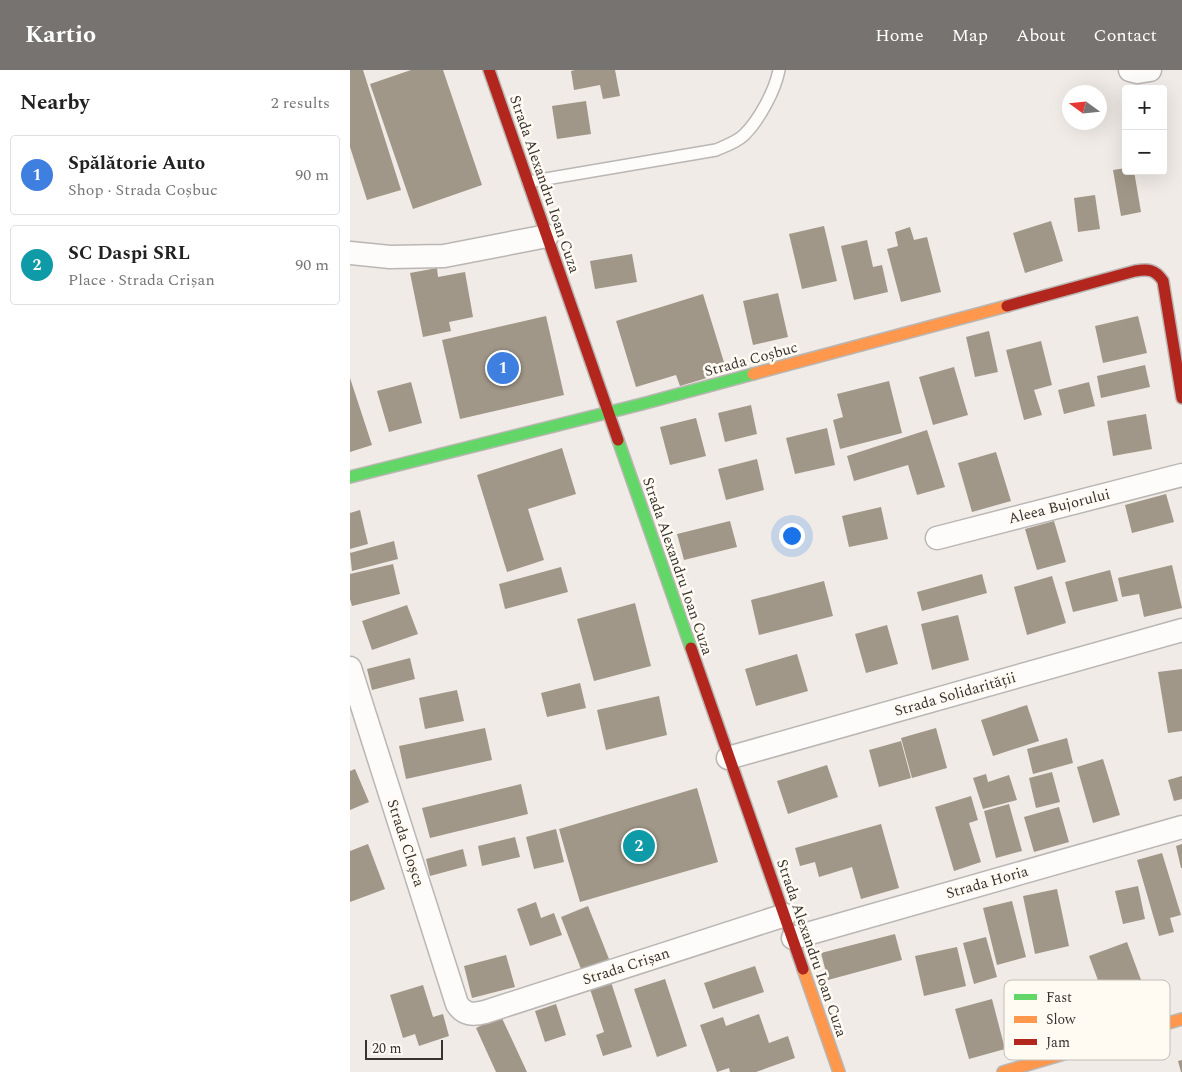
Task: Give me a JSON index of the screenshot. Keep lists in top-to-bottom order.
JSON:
{
  "streets": {
    "street": [
      "Strada Alexandru Ioan Cuza",
      "Strada Coșbuc",
      "Aleea Bujorului",
      "Strada Solidarității",
      "Strada Cloșca",
      "Strada Horia",
      "Strada Crișan"
    ]
  },
  "crossings": [
    ["Strada Alexandru Ioan Cuza", "Strada Coșbuc"],
    ["Strada Alexandru Ioan Cuza", "Strada Solidarității"],
    ["Strada Alexandru Ioan Cuza", "Strada Horia"],
    ["Strada Alexandru Ioan Cuza", "Strada Crișan"],
    ["Strada Cloșca", "Strada Crișan"]
  ],
  "legend": ["Fast", "Slow", "Jam"],
  "scale_bar": "20 m",
  "north": "left",
  "page": {
    "header": "Kartio",
    "nav": [
      "Home",
      "Map",
      "About",
      "Contact"
    ],
    "heading": ["Nearby", "2 results"],
    "map_buttons": ["+", "−"],
    "list": [
      {
        "mark": "1",
        "name": "Spălătorie Auto",
        "note": "Shop · Strada Coșbuc",
        "value": "90 m"
      },
      {
        "mark": "2",
        "name": "SC Daspi SRL",
        "note": "Place · Strada Crișan",
        "value": "90 m"
      }
    ],
    "pins": ["1", "2"],
    "scale": "20 m"
  }
}
